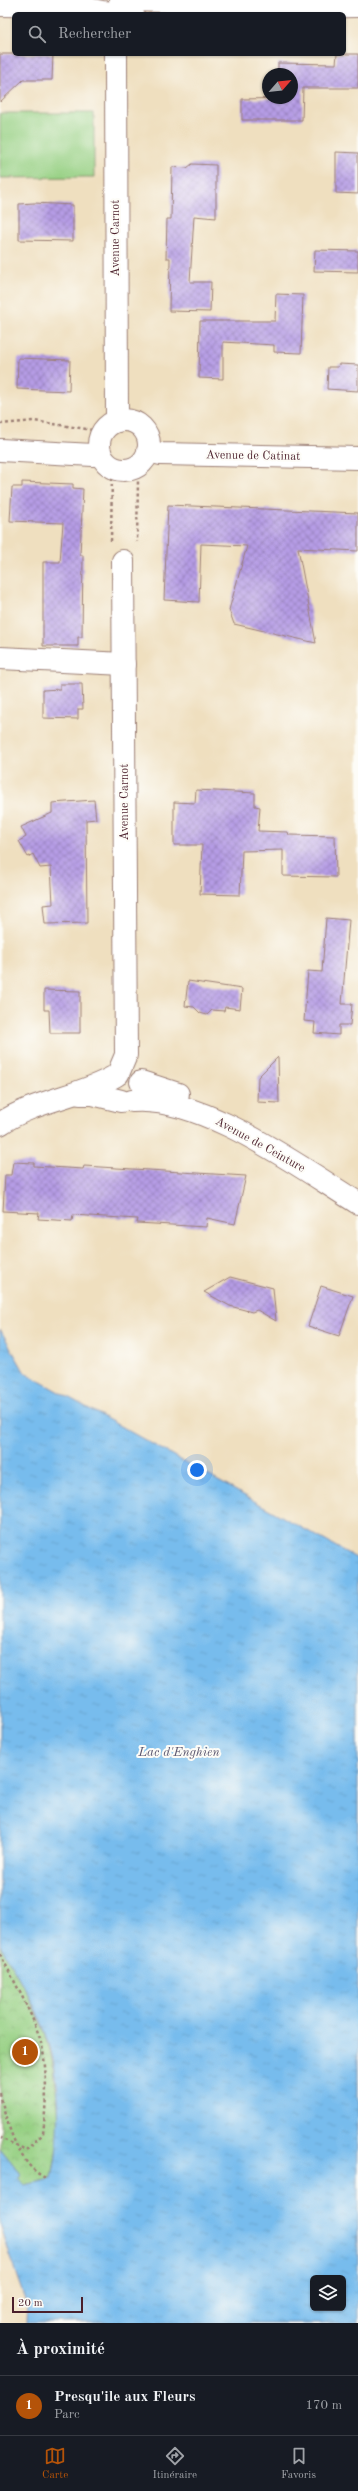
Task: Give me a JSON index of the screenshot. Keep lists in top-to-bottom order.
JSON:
{
  "streets": {
    "street": ["Avenue Carnot", "Avenue de Catinat", "Avenue de Ceinture"]
  },
  "crossings": [
    ["Avenue Carnot", "Avenue de Catinat"],
    ["Avenue Carnot", "Avenue de Ceinture"]
  ],
  "water": ["Lac d'Enghien"],
  "scale_bar": "20 m",
  "north": "top right",
  "page": {
    "search": "Rechercher",
    "pins": "1",
    "scale": "20 m",
    "heading": "À proximité",
    "list": [
      {
        "mark": "1",
        "name": "Presqu'ile aux Fleurs",
        "note": "Parc",
        "value": "170 m"
      }
    ],
    "nav": ["Carte", "Itinéraire", "Favoris"]
  }
}
